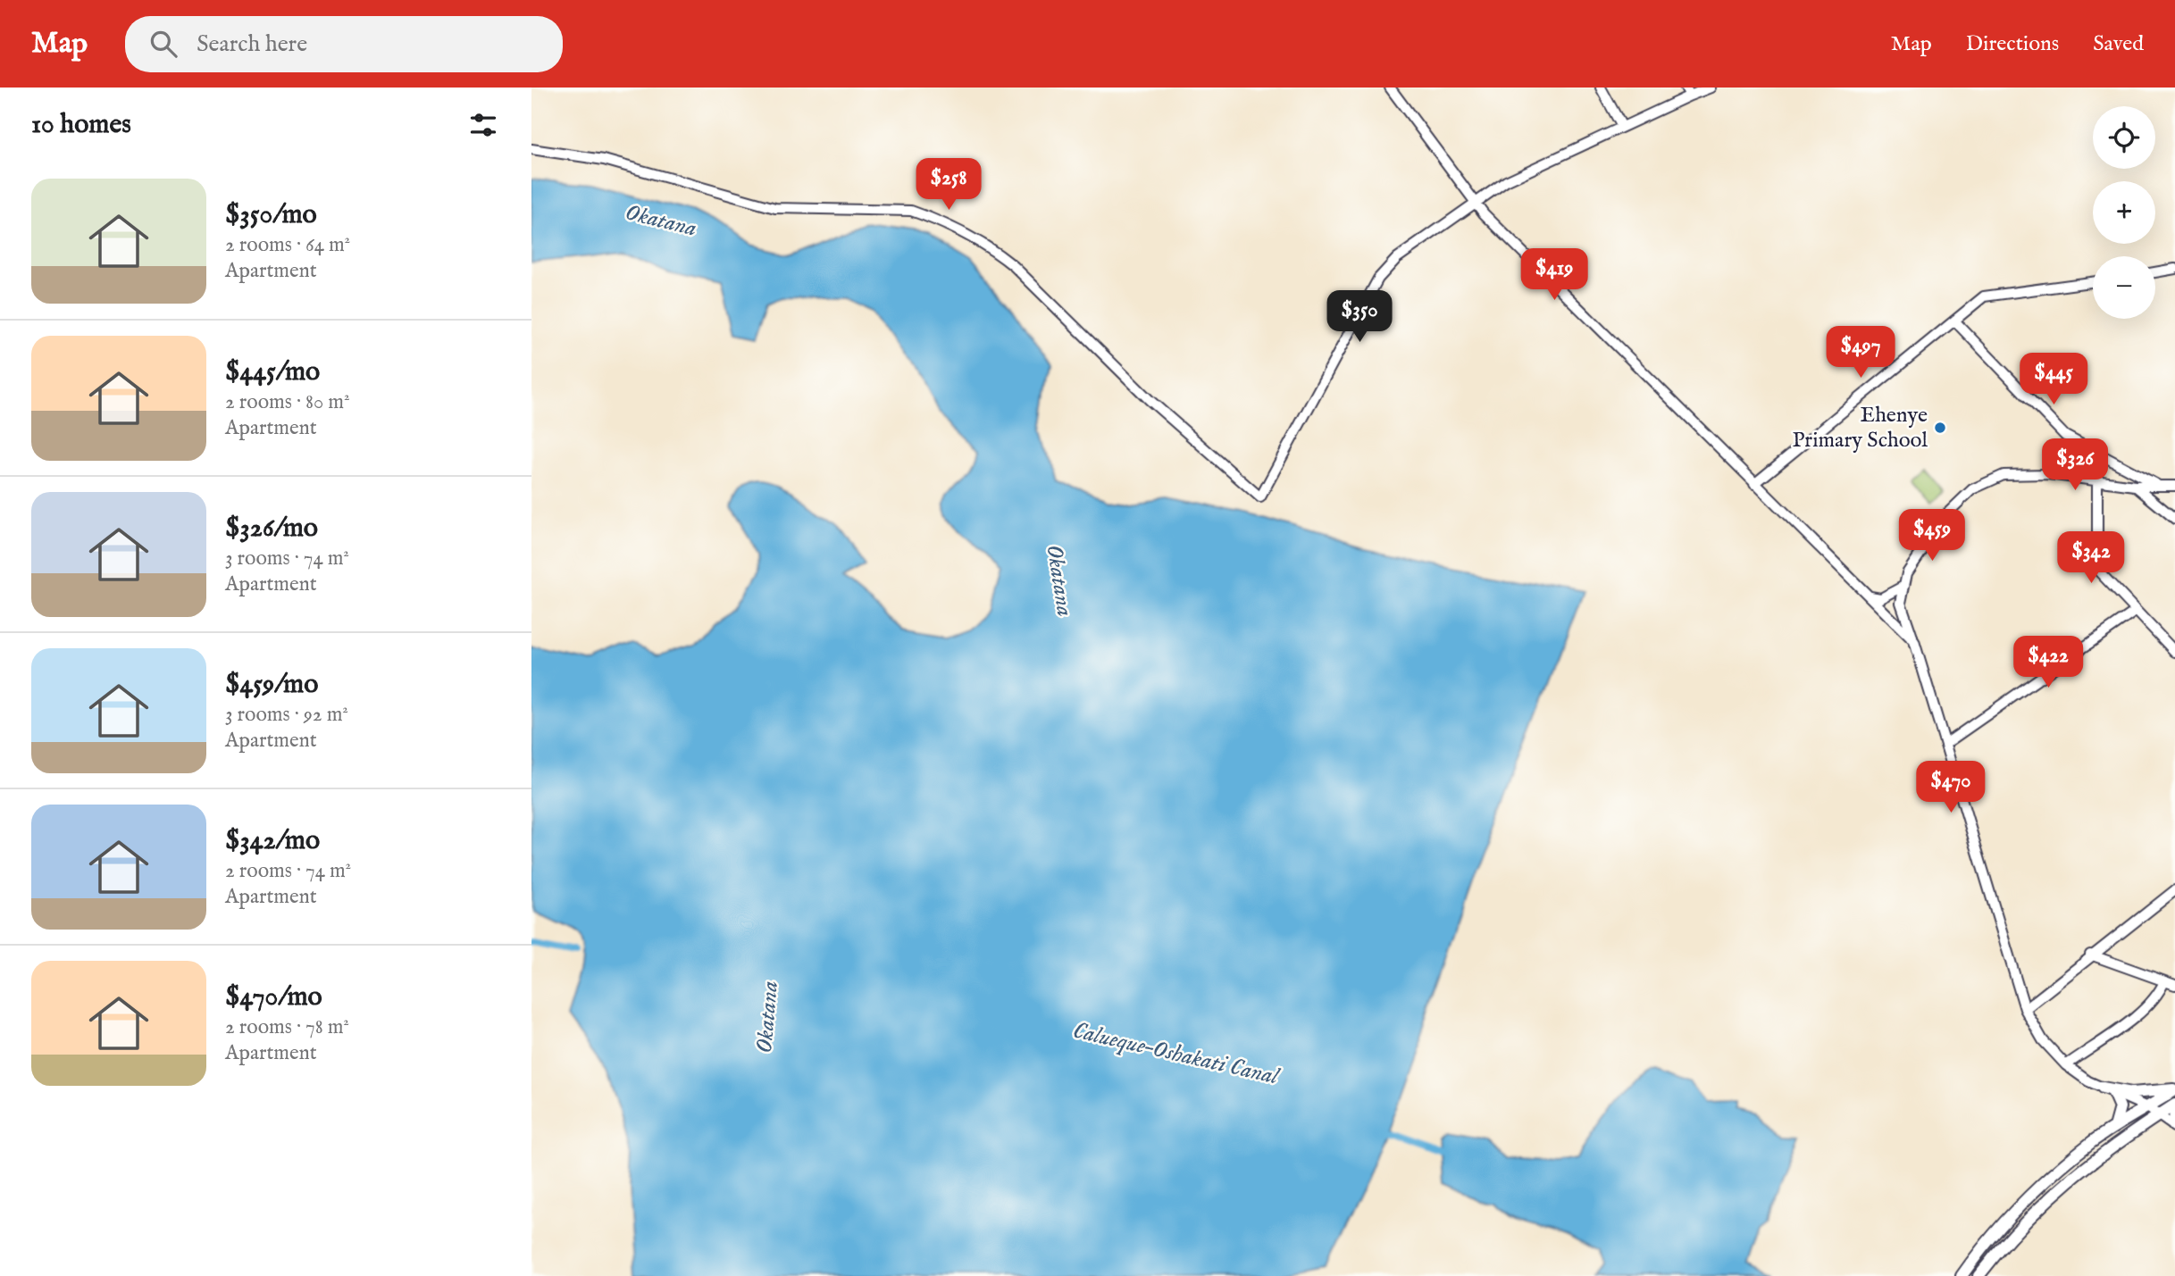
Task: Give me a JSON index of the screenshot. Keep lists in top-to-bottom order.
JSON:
{
  "water": ["Okatana", "Calueque–Oshakati Canal"],
  "places": ["Ehenye Primary School"],
  "page": {
    "header": "Map",
    "search": "Search here",
    "nav": ["Map", "Directions", "Saved"],
    "heading": "10 homes",
    "map_buttons": ["+", "−"],
    "price": [
      "$258",
      "$419",
      "$350",
      "$497",
      "$445",
      "$326",
      "$459",
      "$342",
      "$422",
      "$470"
    ],
    "list": [
      {
        "name": "$350/mo",
        "note": "2 rooms · 64 m² · Apartment"
      },
      {
        "name": "$445/mo",
        "note": "2 rooms · 80 m² · Apartment"
      },
      {
        "name": "$326/mo",
        "note": "3 rooms · 74 m² · Apartment"
      },
      {
        "name": "$459/mo",
        "note": "3 rooms · 92 m² · Apartment"
      },
      {
        "name": "$342/mo",
        "note": "2 rooms · 74 m² · Apartment"
      },
      {
        "name": "$470/mo",
        "note": "2 rooms · 78 m² · Apartment"
      }
    ]
  }
}
